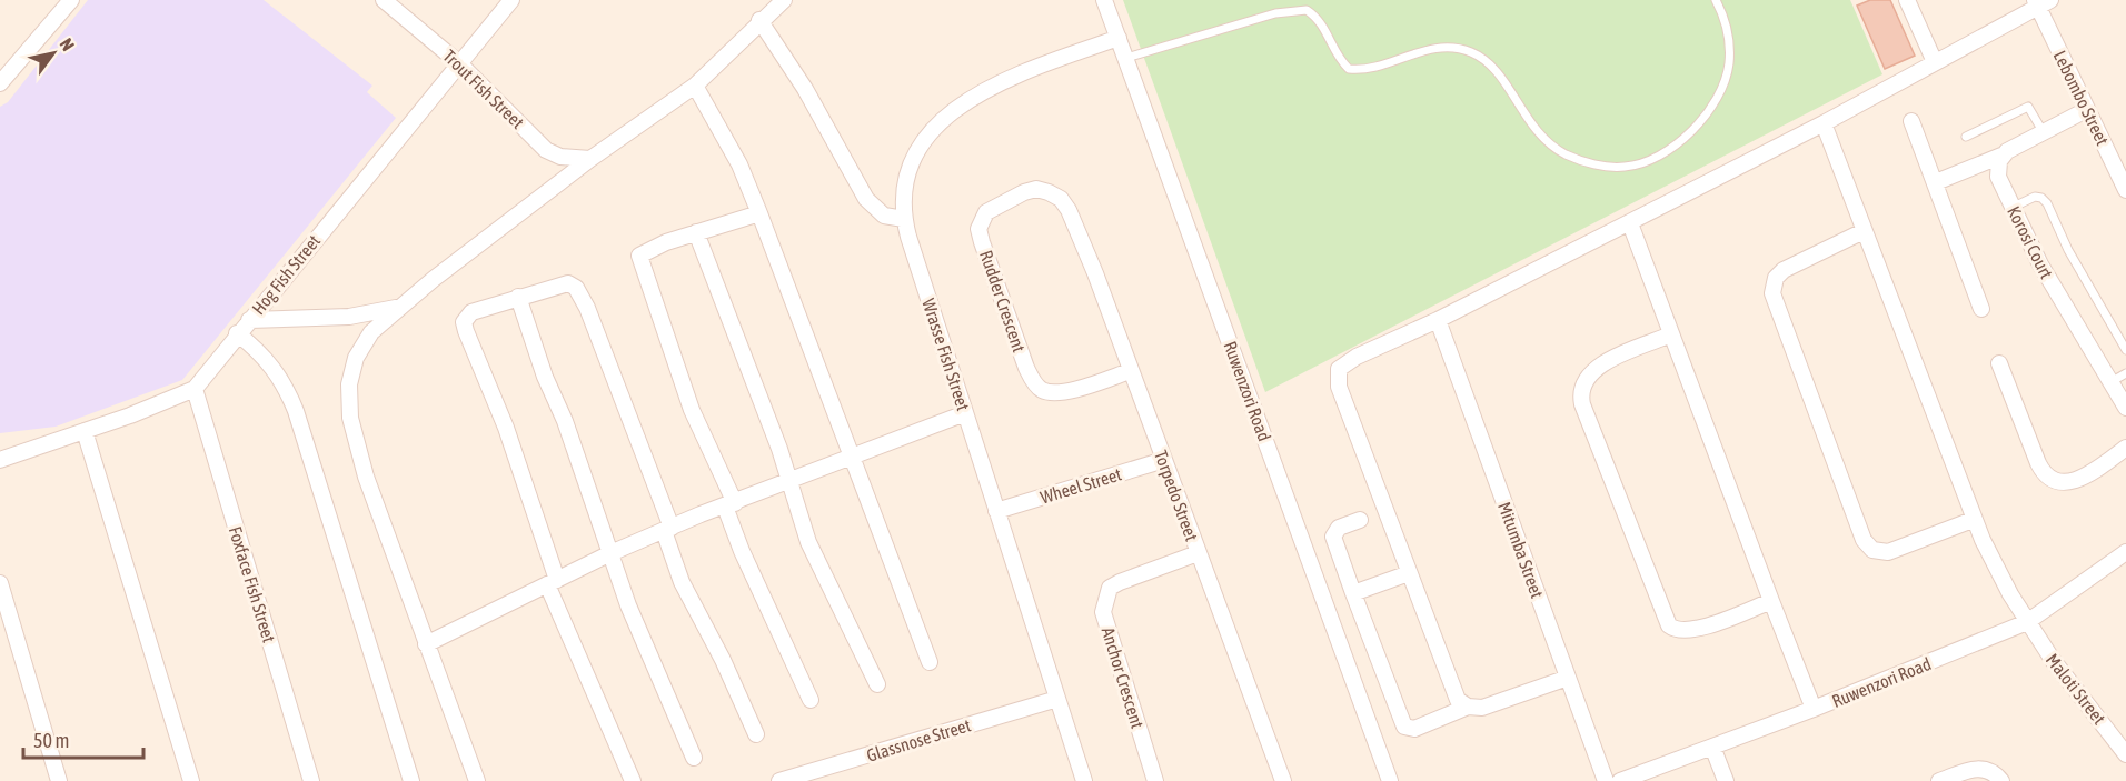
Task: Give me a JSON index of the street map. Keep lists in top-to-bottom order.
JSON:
{
  "streets": {
    "street": [
      "Trout Fish Street",
      "Lebombo Street",
      "Korosi Court",
      "Hog Fish Street",
      "Rudder Crescent",
      "Wrasse Fish Street",
      "Ruwenzori Road",
      "Wheel Street",
      "Torpedo Street",
      "Mitumba Street",
      "Foxface Fish Street",
      "Anchor Crescent",
      "Maloti Street",
      "Glassnose Street"
    ]
  },
  "crossings": [
    ["Trout Fish Street", "Hog Fish Street"],
    ["Hog Fish Street", "Foxface Fish Street"],
    ["Rudder Crescent", "Torpedo Street"],
    ["Wrasse Fish Street", "Ruwenzori Road"],
    ["Wrasse Fish Street", "Wheel Street"],
    ["Wrasse Fish Street", "Glassnose Street"],
    ["Ruwenzori Road", "Maloti Street"],
    ["Wheel Street", "Torpedo Street"],
    ["Torpedo Street", "Anchor Crescent"]
  ],
  "scale_bar": "50 m",
  "north": "top right"
}
